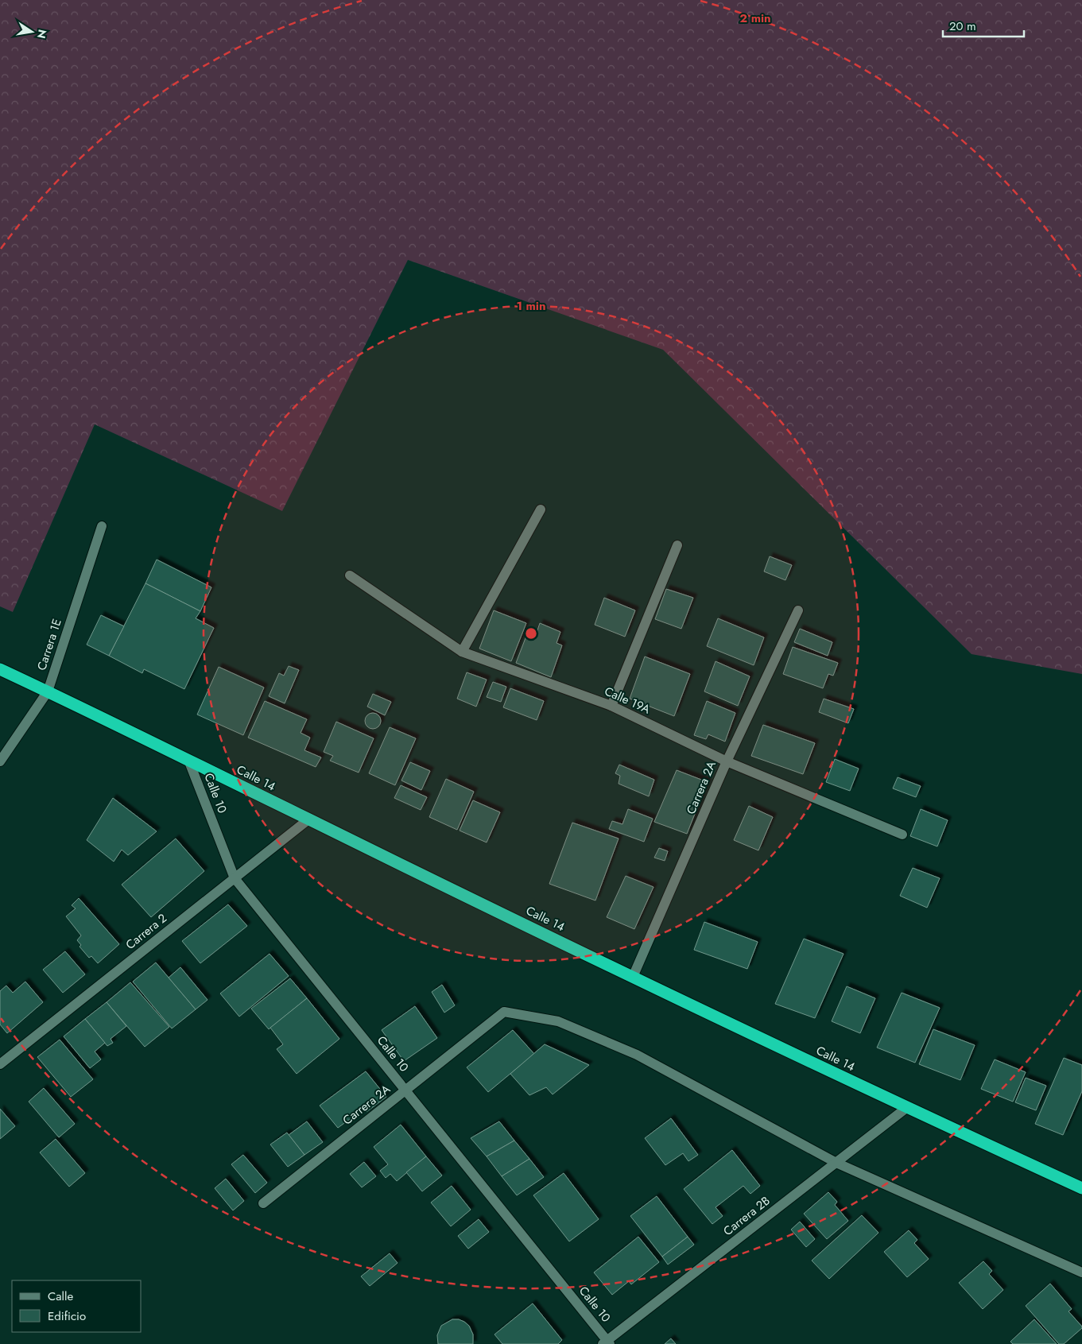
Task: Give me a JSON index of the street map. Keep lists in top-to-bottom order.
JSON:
{
  "streets": {
    "highway": ["Calle 14"],
    "street": [
      "Carrera 1E",
      "Calle 19A",
      "Carrera 2A",
      "Calle 10",
      "Carrera 2",
      "Carrera 2B"
    ]
  },
  "crossings": [
    ["Carrera 1E", "Calle 14"],
    ["Calle 19A", "Carrera 2A"],
    ["Calle 14", "Carrera 2A"],
    ["Calle 14", "Calle 10"],
    ["Calle 14", "Carrera 2"],
    ["Calle 14", "Carrera 2B"],
    ["Carrera 2A", "Calle 10"],
    ["Carrera 2A", "Carrera 2B"],
    ["Calle 10", "Carrera 2"],
    ["Calle 10", "Carrera 2B"]
  ],
  "legend": ["Calle", "Edificio"],
  "scale_bar": "20 m",
  "north": "right",
  "rings": ["2 min", "1 min"]
}
